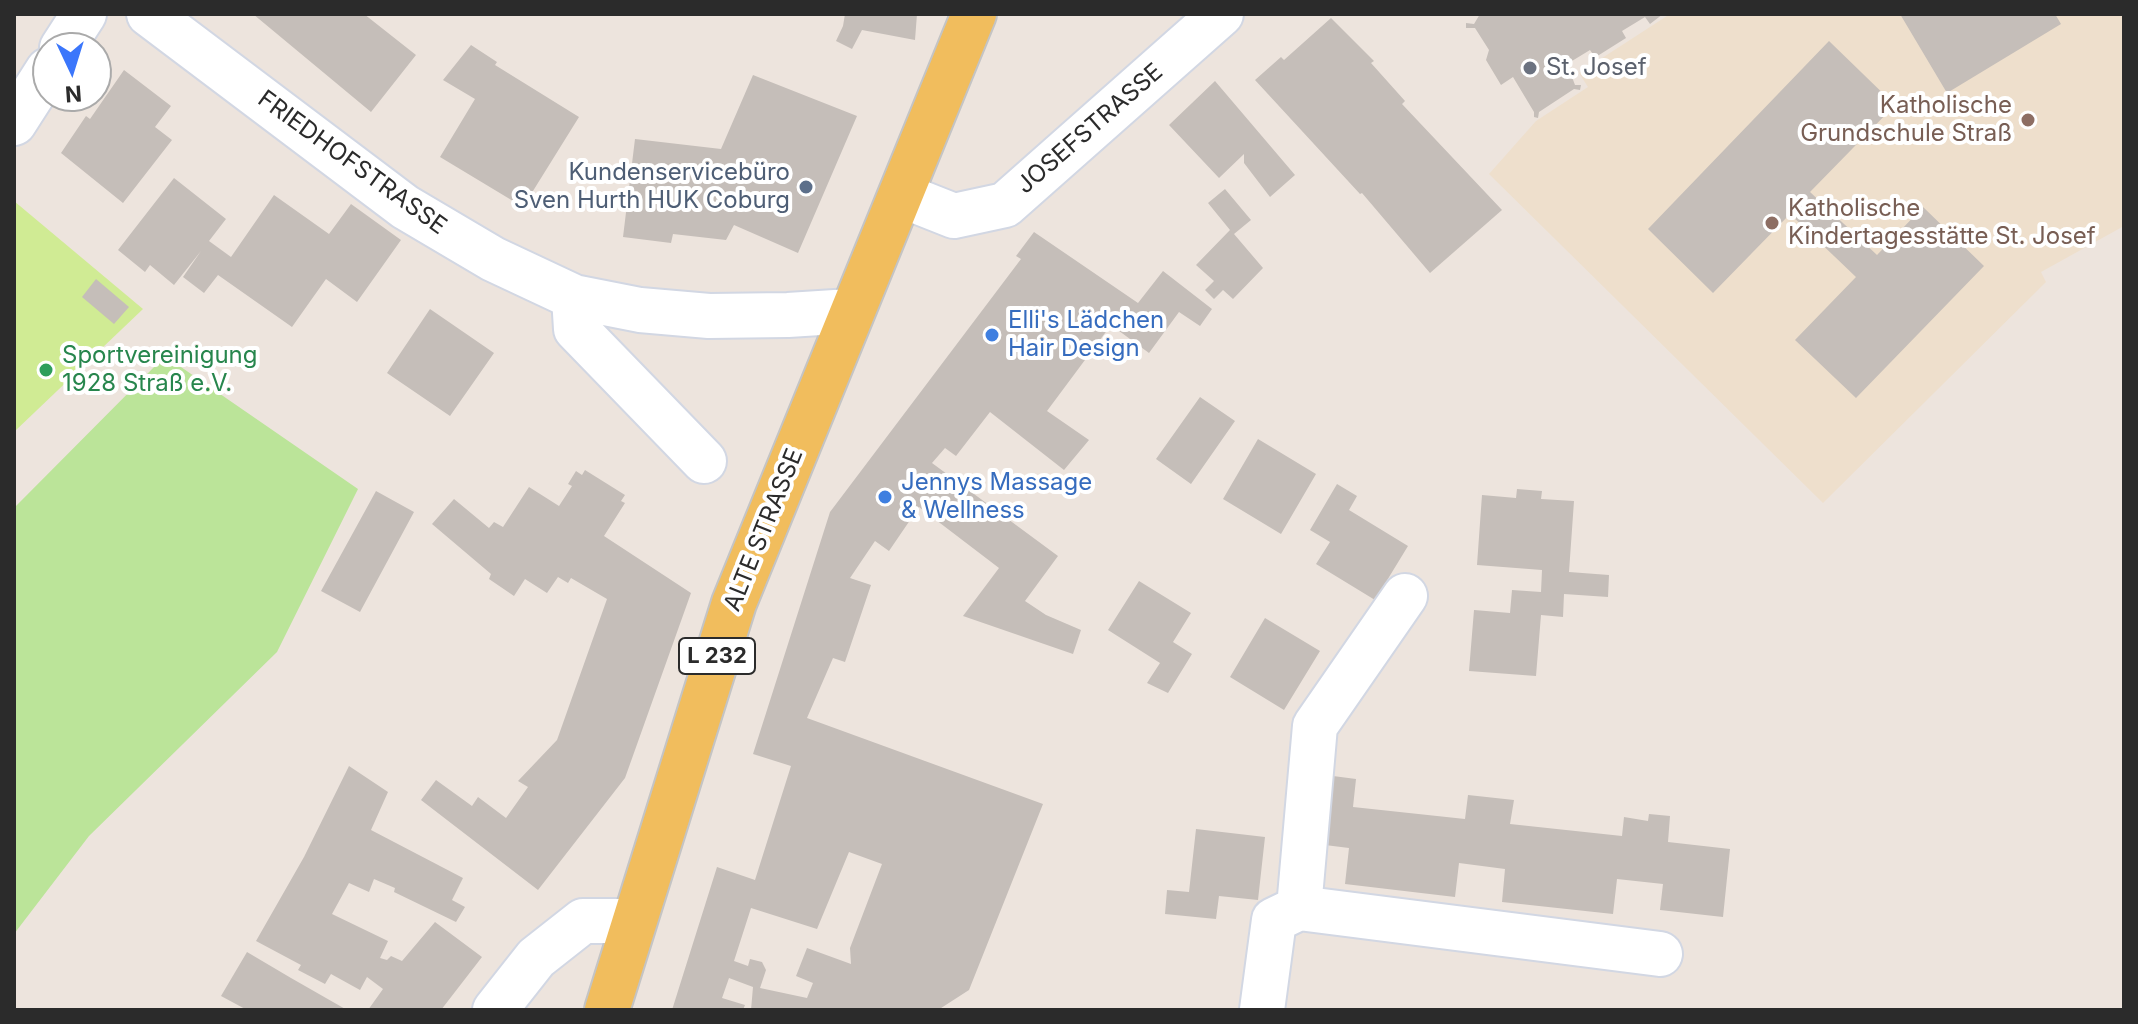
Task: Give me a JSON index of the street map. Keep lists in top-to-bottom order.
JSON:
{
  "streets": {
    "main road": ["ALTE STRASSE", "L 232"],
    "street": ["JOSEFSTRASSE", "FRIEDHOFSTRASSE"]
  },
  "crossings": [
    ["JOSEFSTRASSE", "ALTE STRASSE"],
    ["JOSEFSTRASSE", "L 232"],
    ["FRIEDHOFSTRASSE", "ALTE STRASSE"],
    ["ALTE STRASSE", "L 232"]
  ],
  "places": [
    "St. Josef",
    "Katholische Grundschule Straß",
    "Kundenservicebüro Sven Hurth HUK Coburg",
    "Katholische Kindertagesstätte St. Josef",
    "Elli's Lädchen Hair Design",
    "Sportvereinigung 1928 Straß e.V.",
    "Jennys Massage & Wellness"
  ],
  "north": "bottom"
}
